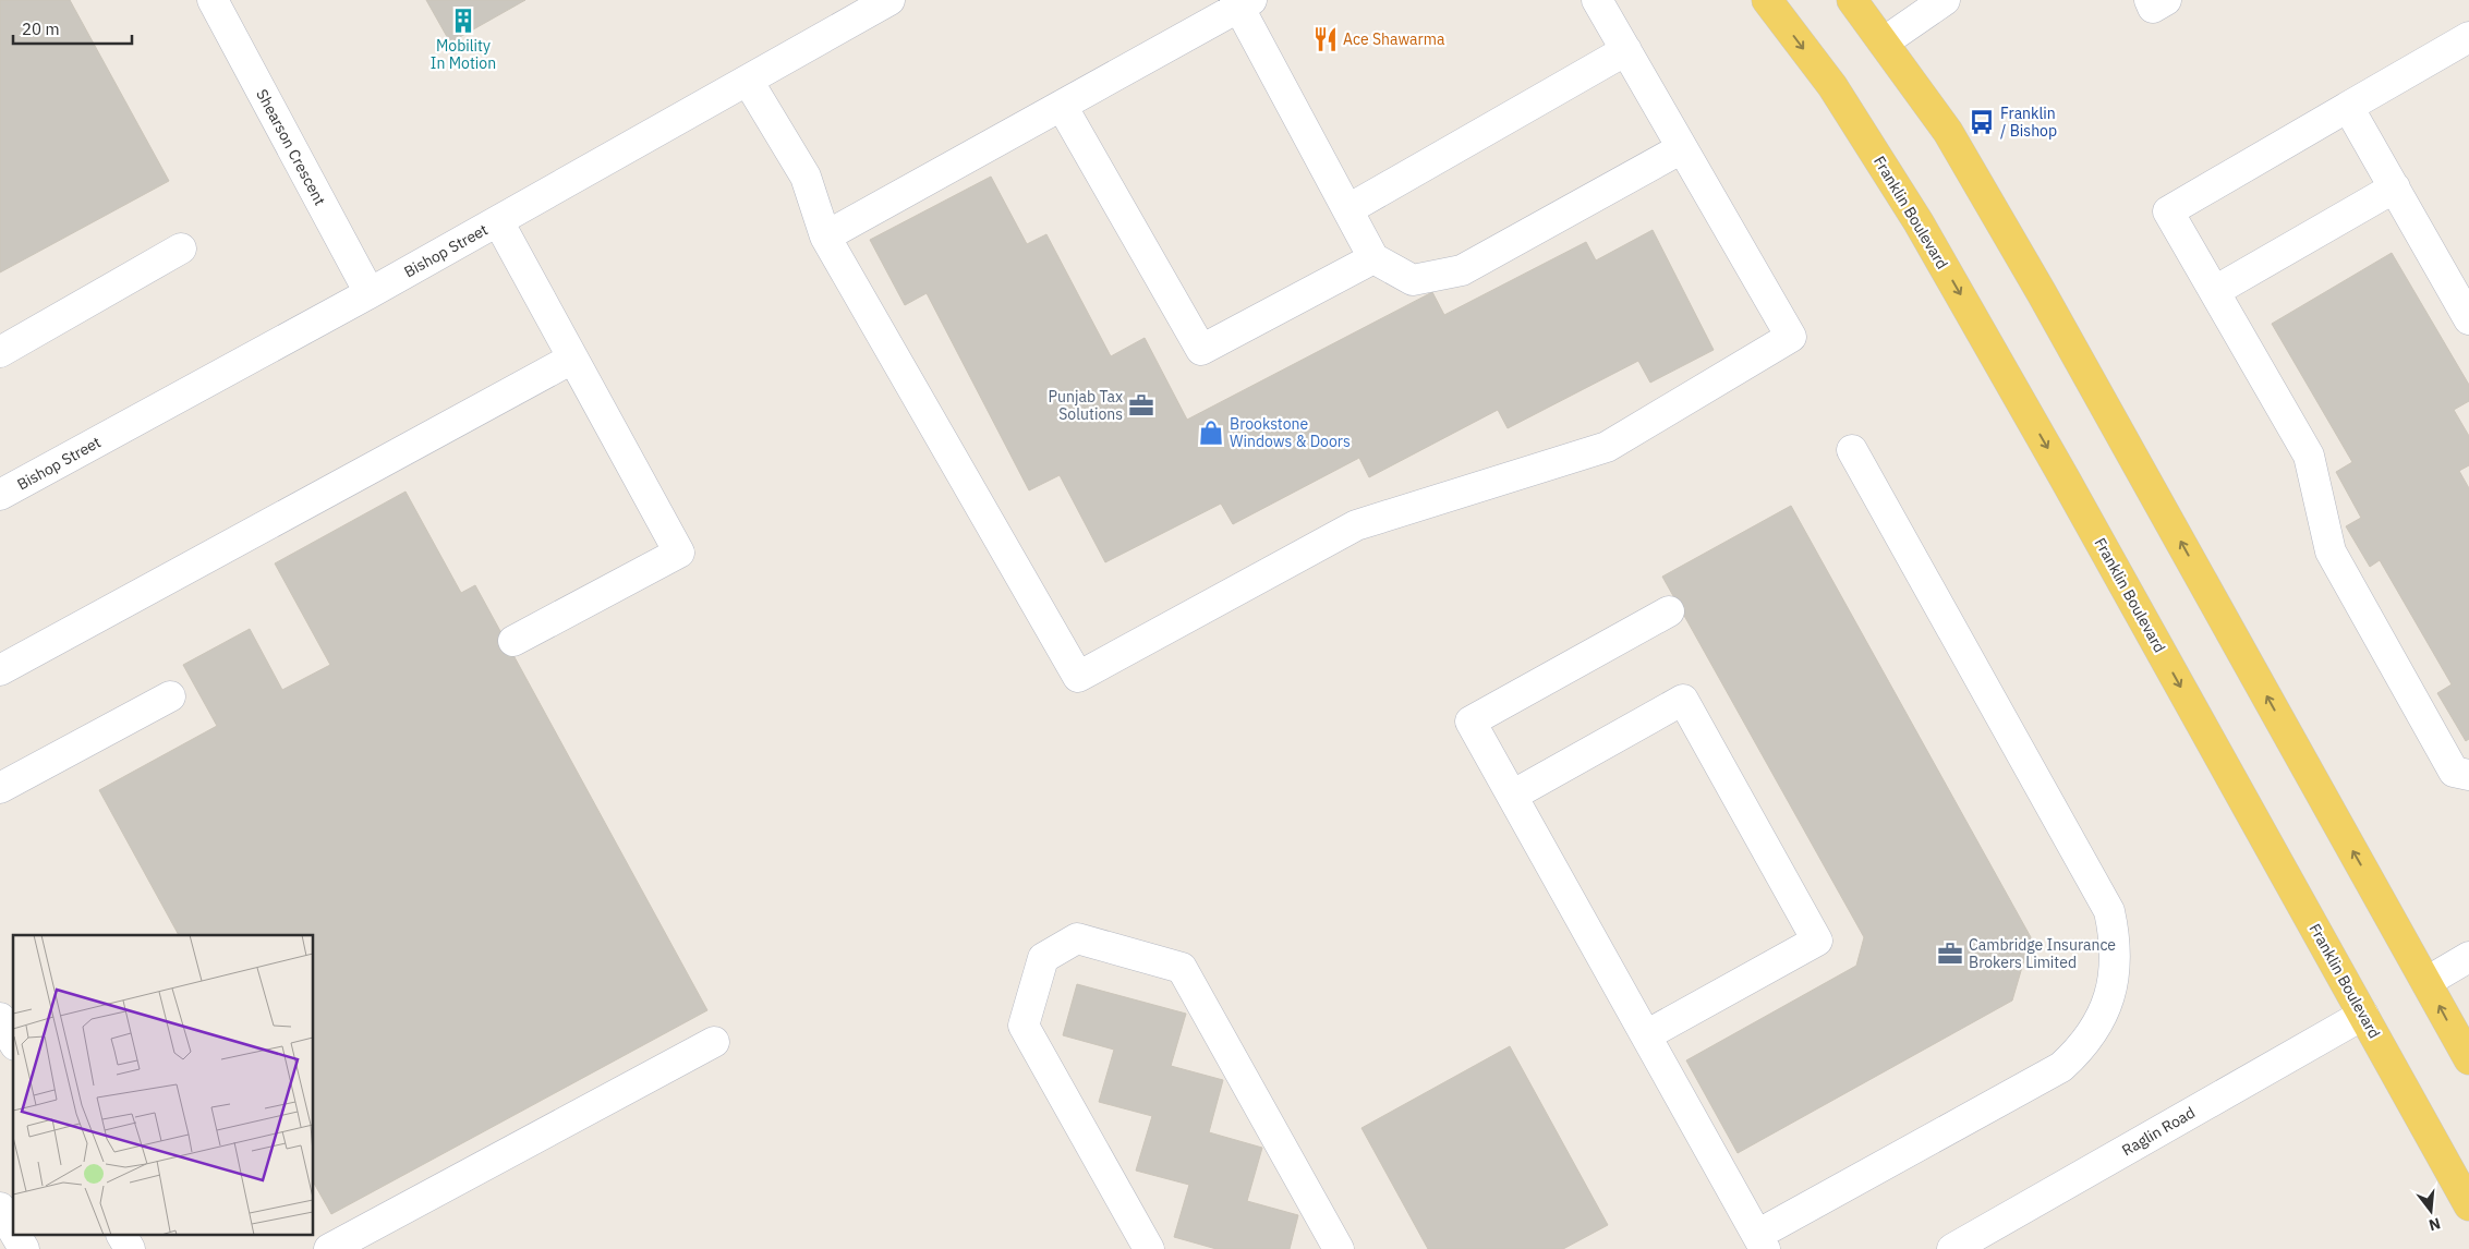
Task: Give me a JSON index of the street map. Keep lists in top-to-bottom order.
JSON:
{
  "streets": {
    "main road": ["Franklin Boulevard"],
    "street": ["Shearson Crescent", "Bishop Street", "Raglin Road"]
  },
  "crossings": [
    ["Shearson Crescent", "Bishop Street"],
    ["Franklin Boulevard", "Raglin Road"]
  ],
  "places": {
    "building": ["Mobility In Motion"],
    "restaurant": ["Ace Shawarma"],
    "bus stop": ["Franklin / Bishop"],
    "office": ["Punjab Tax Solutions", "Cambridge Insurance Brokers Limited"],
    "shop": ["Brookstone Windows & Doors"]
  },
  "scale_bar": "20 m",
  "north": "bottom"
}
